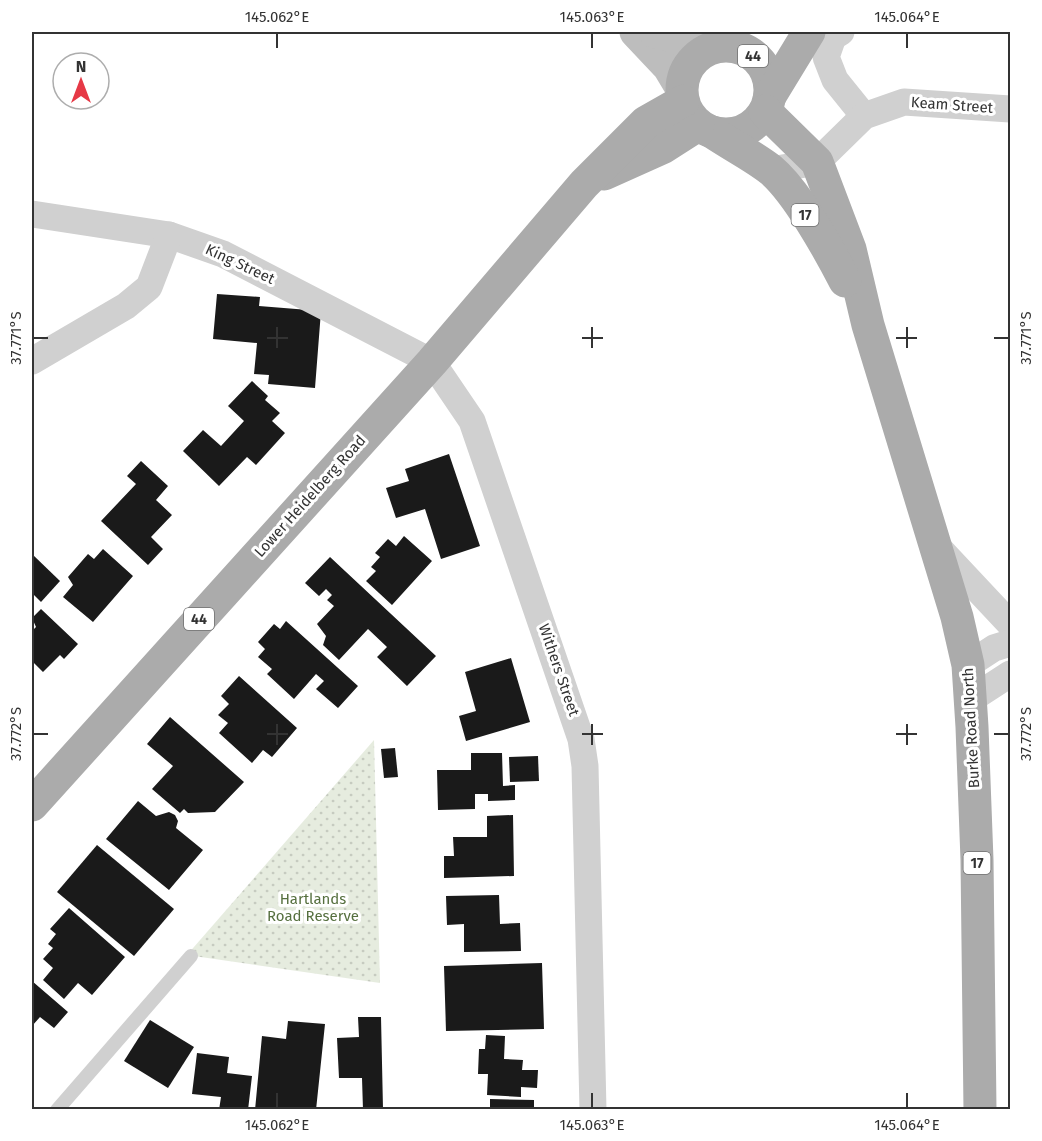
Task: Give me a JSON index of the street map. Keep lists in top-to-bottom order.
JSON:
{
  "streets": {
    "main road": [
      "44",
      "17",
      "Lower Heidelberg Road",
      "Burke Road North"
    ],
    "street": ["Keam Street", "King Street", "Withers Street"]
  },
  "crossings": [
    ["44", "Lower Heidelberg Road"],
    ["44", "Burke Road North"],
    ["Keam Street", "Burke Road North"],
    ["King Street", "Lower Heidelberg Road"],
    ["King Street", "Withers Street"],
    ["Lower Heidelberg Road", "Withers Street"],
    ["Lower Heidelberg Road", "Burke Road North"]
  ],
  "parks": ["Hartlands Road Reserve"],
  "north": "top",
  "coordinates": [
    "145.062°E",
    "145.063°E",
    "145.064°E",
    "37.771°S",
    "37.772°S"
  ]
}
